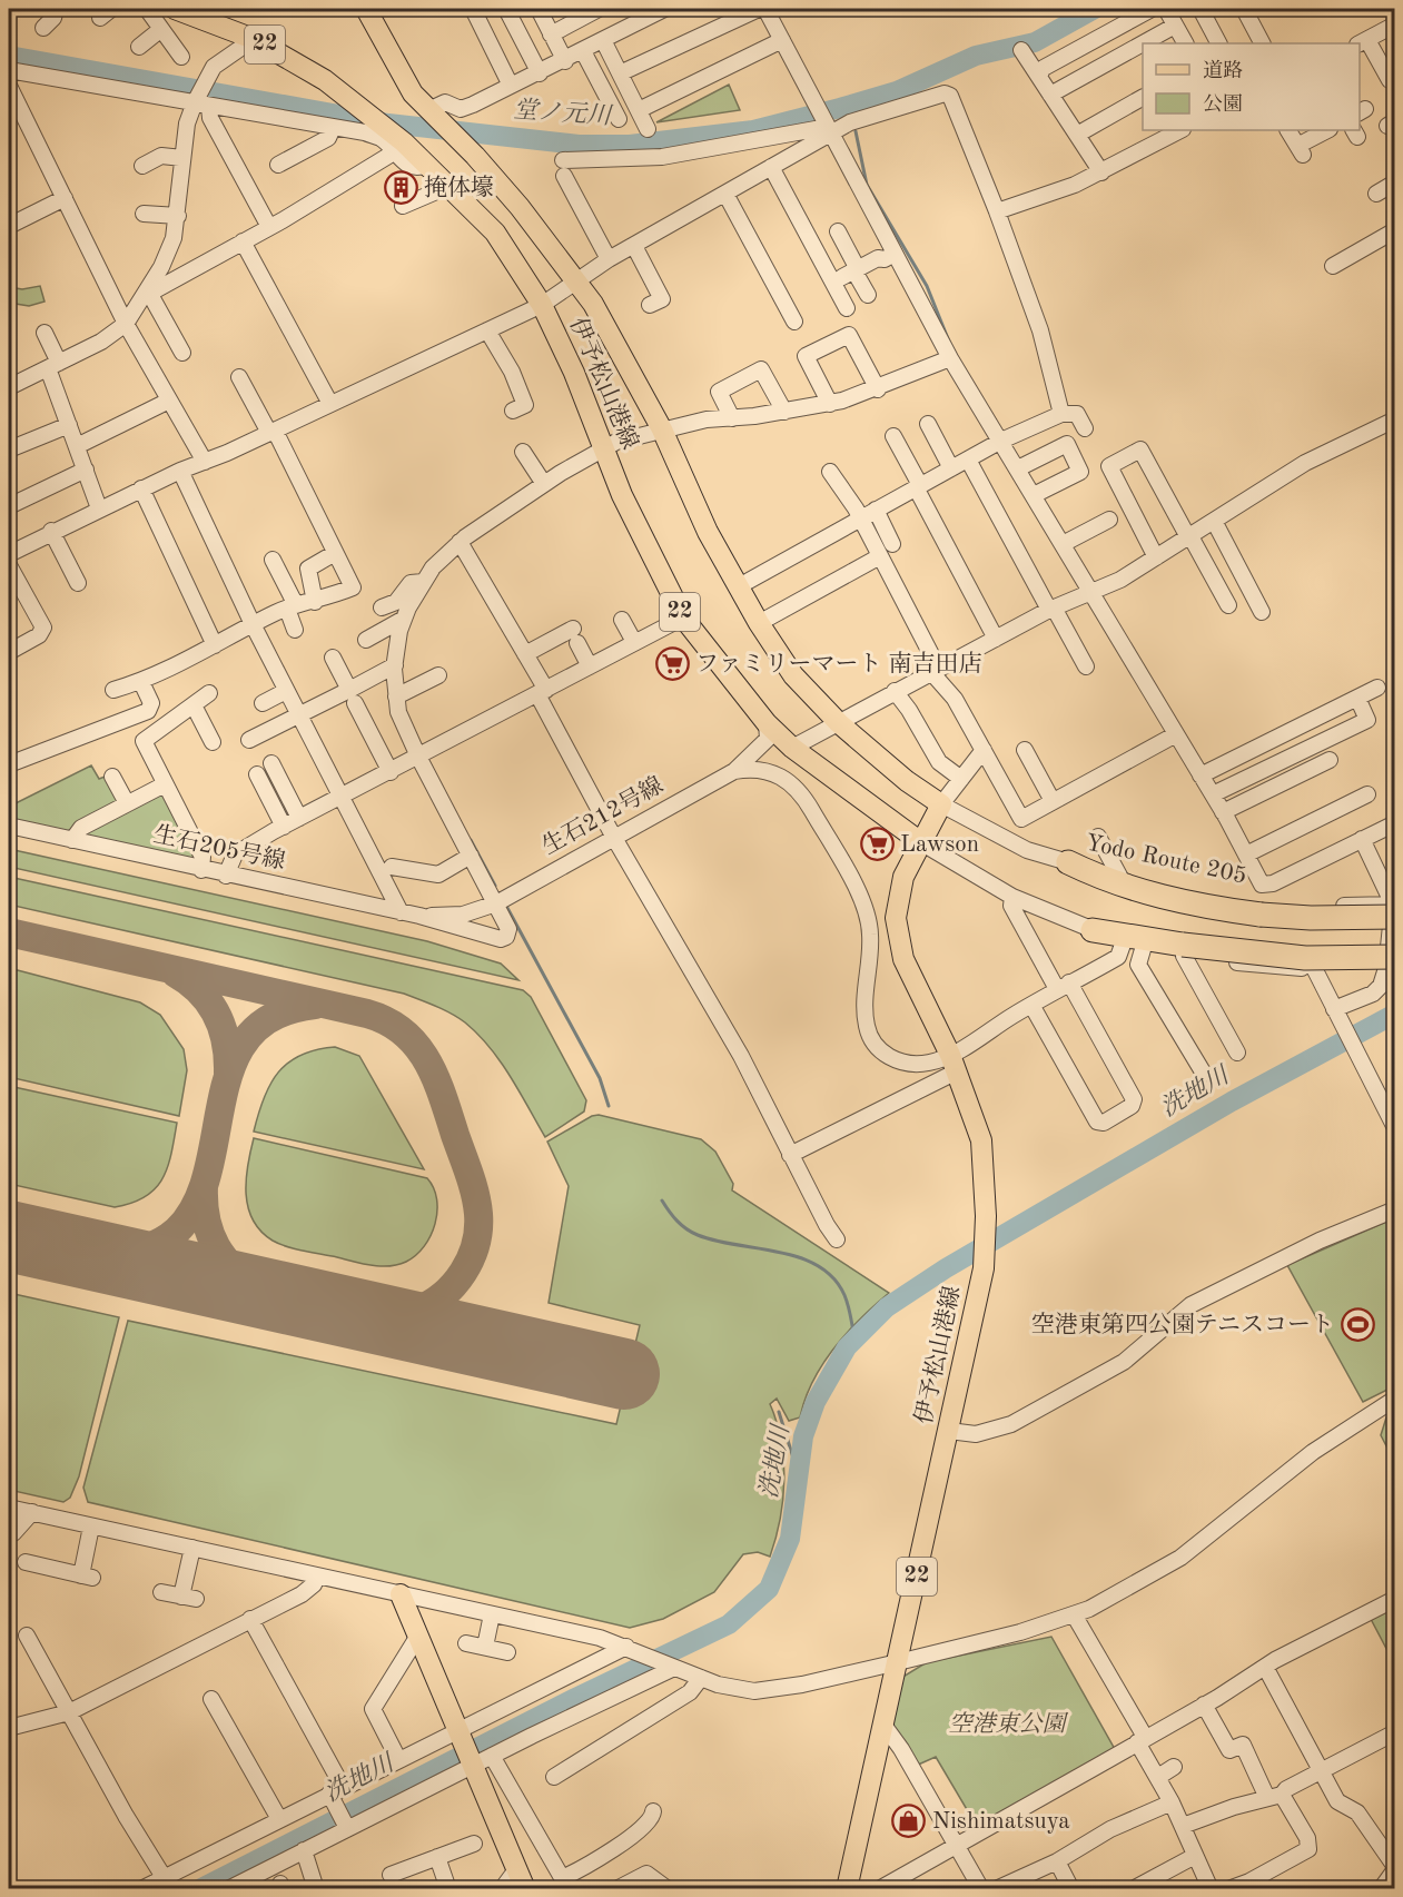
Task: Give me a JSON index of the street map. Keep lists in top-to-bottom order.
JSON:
{
  "streets": {
    "main road": ["22", "伊予松山港線"],
    "street": ["生石212号線", "生石205号線", "Yodo Route 205"]
  },
  "crossings": [
    ["伊予松山港線", "Yodo Route 205"],
    ["生石212号線", "生石205号線"]
  ],
  "water": ["堂ノ元川", "洗地川"],
  "parks": ["空港東公園"],
  "places": {
    "building": ["掩体壕"],
    "supermarket": ["ファミリーマート 南吉田店", "Lawson"],
    "sports": ["空港東第四公園テニスコート"],
    "shop": ["Nishimatsuya"]
  },
  "legend": ["道路", "公園"]
}
